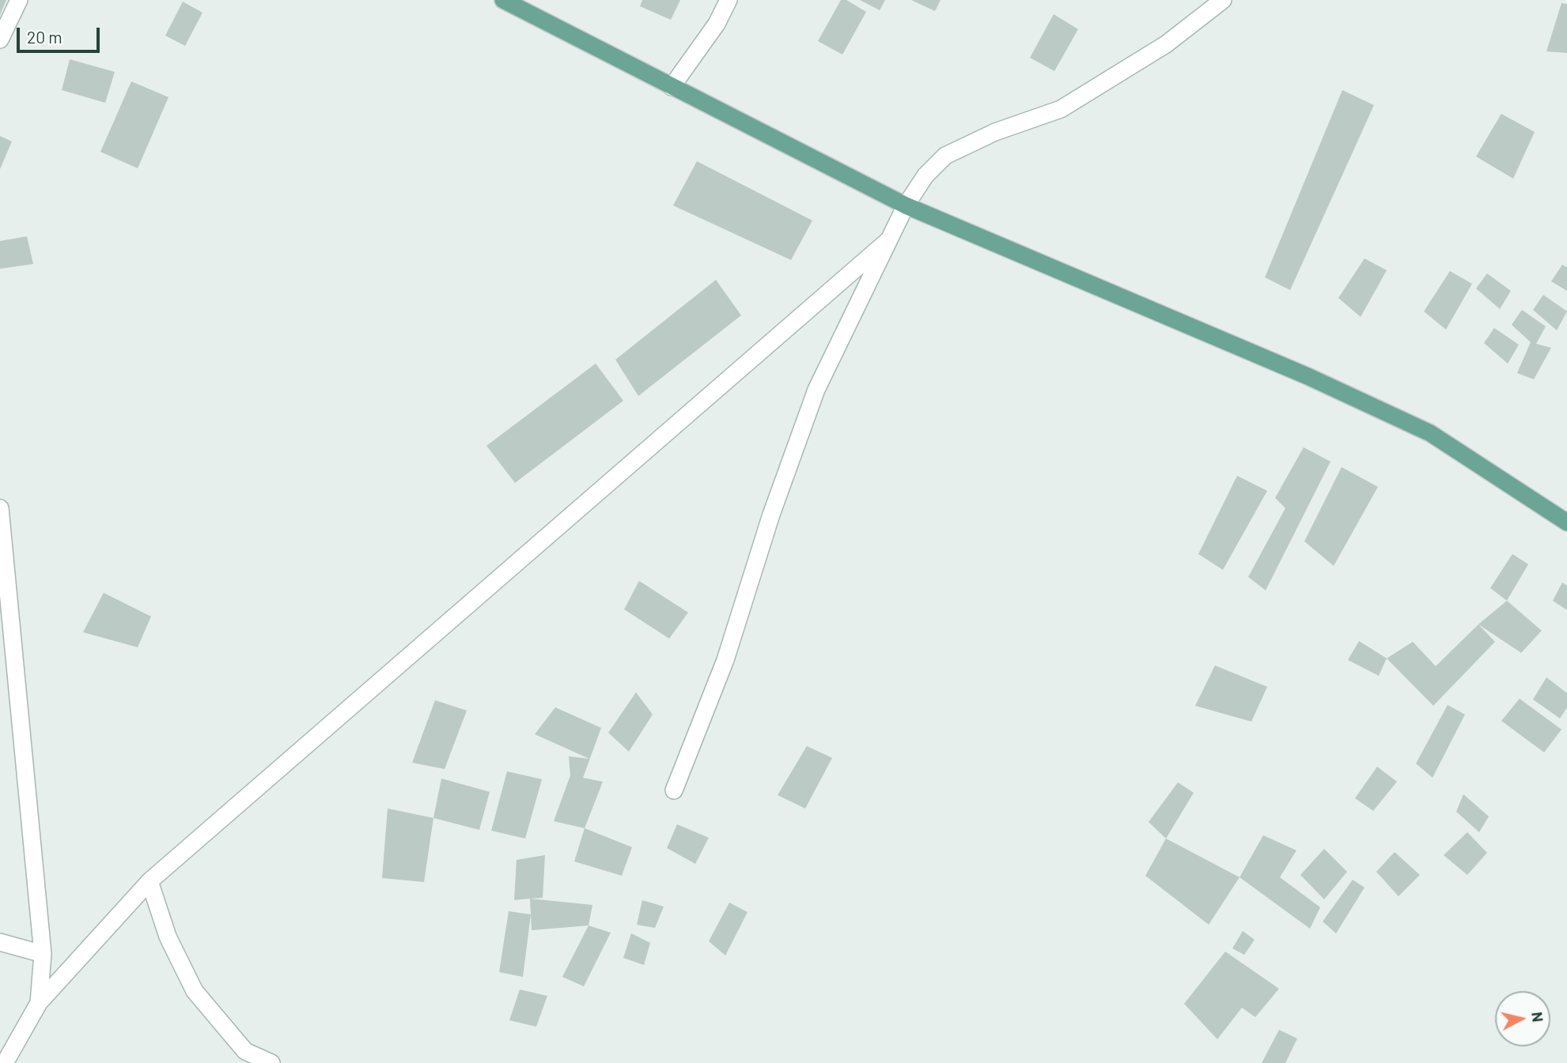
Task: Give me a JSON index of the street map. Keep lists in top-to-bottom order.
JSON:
{
  "scale_bar": "20 m",
  "north": "right"
}
